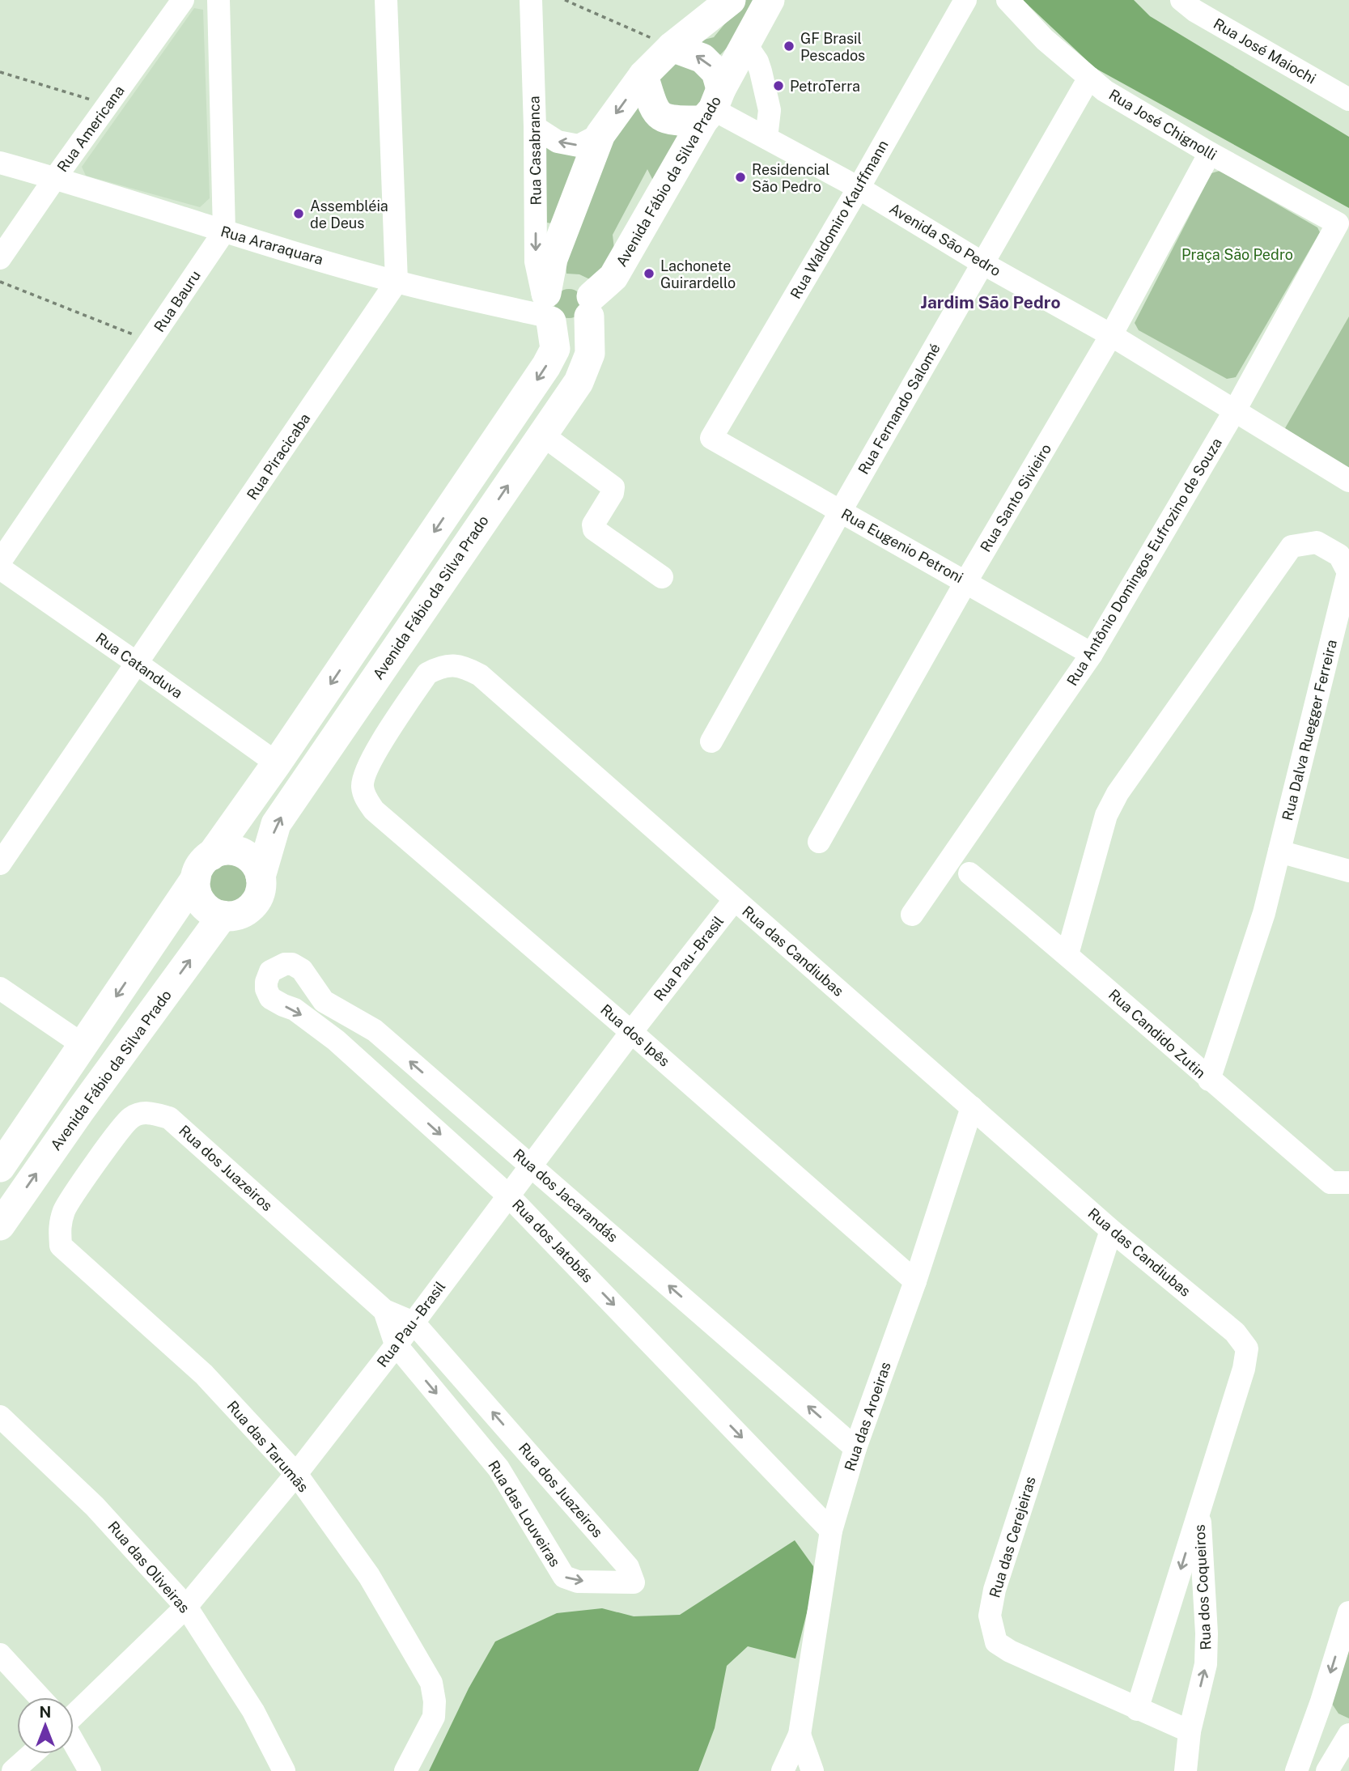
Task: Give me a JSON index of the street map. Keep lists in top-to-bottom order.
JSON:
{
  "streets": {
    "main road": ["Avenida Fábio da Silva Prado"],
    "street": [
      "Rua José Maiochi",
      "Rua José Chignolli",
      "Rua Americana",
      "Rua Casabranca",
      "Rua Waldomiro Kauffmann",
      "Avenida São Pedro",
      "Rua Araraquara",
      "Rua Bauru",
      "Rua Fernando Salomé",
      "Rua Piracicaba",
      "Rua Santo Sivieiro",
      "Rua Eugenio Petroni",
      "Rua Antônio Domingos Eufrozino de Souza",
      "Rua Catanduva",
      "Rua Dalva Ruegger Ferreira",
      "Rua das Candiubas",
      "Rua Pau - Brasil",
      "Rua Candido Zutin",
      "Rua dos Ipês",
      "Rua dos Juazeiros",
      "Rua dos Jacarandás",
      "Rua dos Jatobás",
      "Rua das Aroeiras",
      "Rua das Tarumãs",
      "Rua das Louveiras",
      "Rua das Cerejeiras",
      "Rua das Oliveiras",
      "Rua dos Coqueiros"
    ]
  },
  "crossings": [
    ["Rua José Chignolli", "Rua Fernando Salomé"],
    ["Rua José Chignolli", "Rua Santo Sivieiro"],
    ["Rua José Chignolli", "Rua Antônio Domingos Eufrozino de Souza"],
    ["Rua Americana", "Rua Araraquara"],
    ["Rua Casabranca", "Avenida Fábio da Silva Prado"],
    ["Rua Casabranca", "Rua Araraquara"],
    ["Avenida Fábio da Silva Prado", "Avenida São Pedro"],
    ["Avenida Fábio da Silva Prado", "Rua Araraquara"],
    ["Rua Waldomiro Kauffmann", "Avenida São Pedro"],
    ["Rua Waldomiro Kauffmann", "Rua Eugenio Petroni"],
    ["Avenida São Pedro", "Rua Fernando Salomé"],
    ["Avenida São Pedro", "Rua Santo Sivieiro"],
    ["Avenida São Pedro", "Rua Antônio Domingos Eufrozino de Souza"],
    ["Rua Araraquara", "Rua Bauru"],
    ["Rua Araraquara", "Rua Piracicaba"],
    ["Rua Fernando Salomé", "Rua Eugenio Petroni"],
    ["Rua Piracicaba", "Rua Catanduva"],
    ["Rua Santo Sivieiro", "Rua Eugenio Petroni"],
    ["Rua Eugenio Petroni", "Rua Antônio Domingos Eufrozino de Souza"],
    ["Rua Dalva Ruegger Ferreira", "Rua Candido Zutin"],
    ["Rua das Candiubas", "Rua Pau - Brasil"],
    ["Rua das Candiubas", "Rua dos Ipês"],
    ["Rua das Candiubas", "Rua das Aroeiras"],
    ["Rua das Candiubas", "Rua das Cerejeiras"],
    ["Rua das Candiubas", "Rua dos Coqueiros"],
    ["Rua Pau - Brasil", "Rua dos Ipês"],
    ["Rua Pau - Brasil", "Rua dos Juazeiros"],
    ["Rua Pau - Brasil", "Rua dos Jacarandás"],
    ["Rua Pau - Brasil", "Rua dos Jatobás"],
    ["Rua Pau - Brasil", "Rua das Tarumãs"],
    ["Rua Pau - Brasil", "Rua das Louveiras"],
    ["Rua Pau - Brasil", "Rua das Oliveiras"],
    ["Rua dos Ipês", "Rua das Aroeiras"],
    ["Rua dos Juazeiros", "Rua das Tarumãs"],
    ["Rua dos Juazeiros", "Rua das Louveiras"],
    ["Rua dos Jacarandás", "Rua dos Jatobás"],
    ["Rua dos Jacarandás", "Rua das Aroeiras"],
    ["Rua dos Jatobás", "Rua das Aroeiras"],
    ["Rua das Cerejeiras", "Rua dos Coqueiros"]
  ],
  "one_way": [
    "Rua dos Juazeiros",
    "Rua dos Jacarandás",
    "Rua dos Jatobás",
    "Rua das Louveiras"
  ],
  "districts": ["Jardim São Pedro"],
  "parks": ["Praça São Pedro"],
  "places": [
    "GF Brasil Pescados",
    "PetroTerra",
    "Residencial São Pedro",
    "Assembléia de Deus",
    "Lachonete Guirardello"
  ],
  "north": "top"
}
